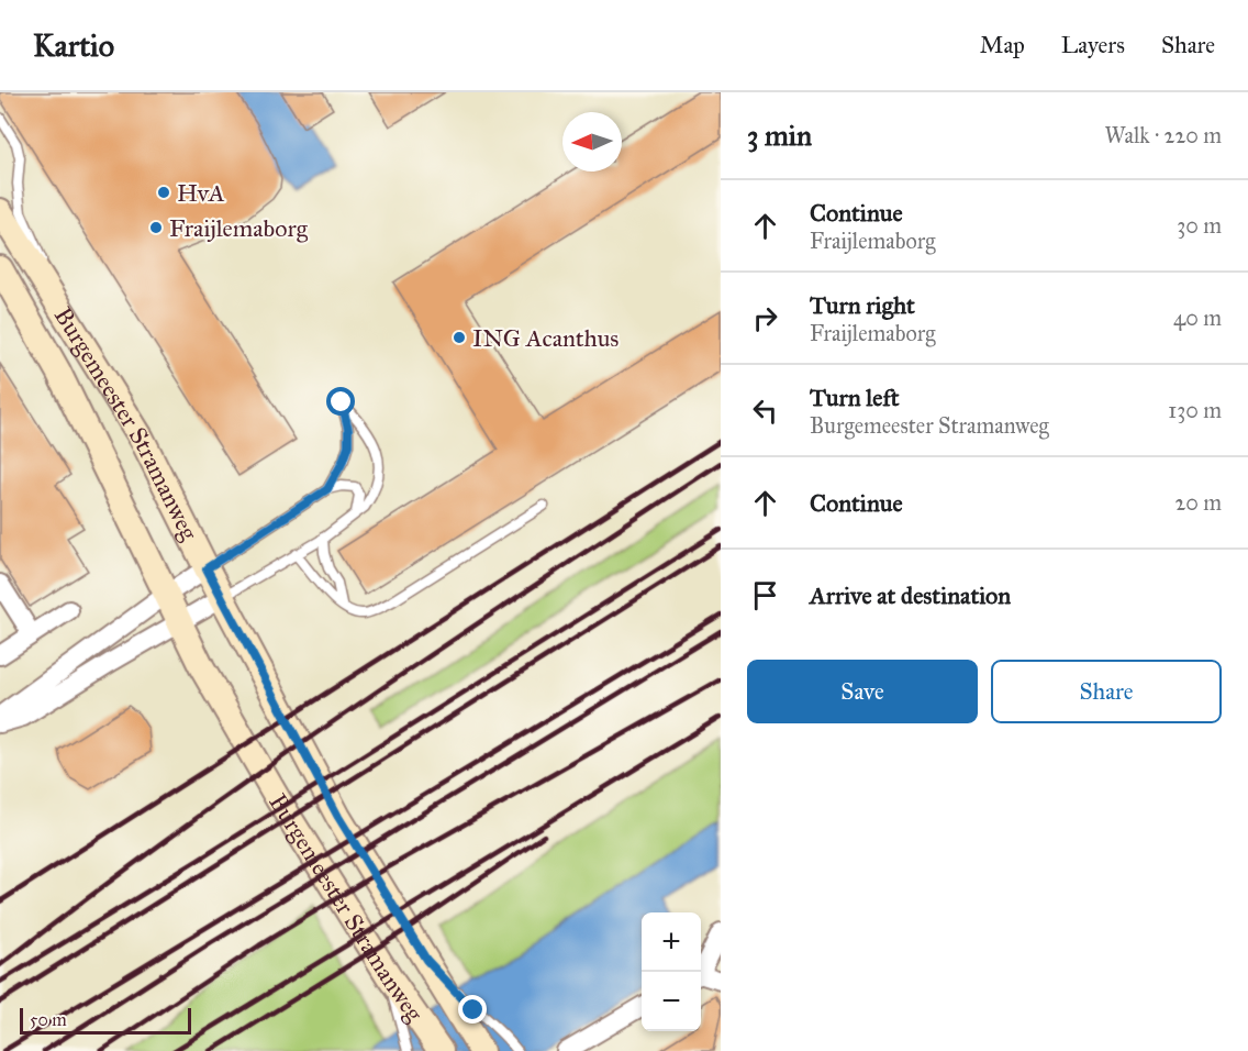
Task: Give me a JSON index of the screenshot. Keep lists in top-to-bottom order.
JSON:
{
  "streets": {
    "main road": ["Burgemeester Stramanweg"]
  },
  "places": ["HvA", "Fraijlemaborg", "ING Acanthus"],
  "scale_bar": "50 m",
  "north": "left",
  "page": {
    "header": "Kartio",
    "nav": ["Map", "Layers", "Share"],
    "heading": ["3 min", "Walk · 220 m"],
    "list": [
      ["Continue", "Fraijlemaborg", "30 m"],
      ["Turn right", "Fraijlemaborg", "40 m"],
      ["Turn left", "Burgemeester Stramanweg", "130 m"],
      ["Continue", "20 m"],
      "Arrive at destination"
    ],
    "buttons": ["Save", "Share"],
    "map_buttons": ["+", "−"],
    "scale": "50 m"
  }
}
